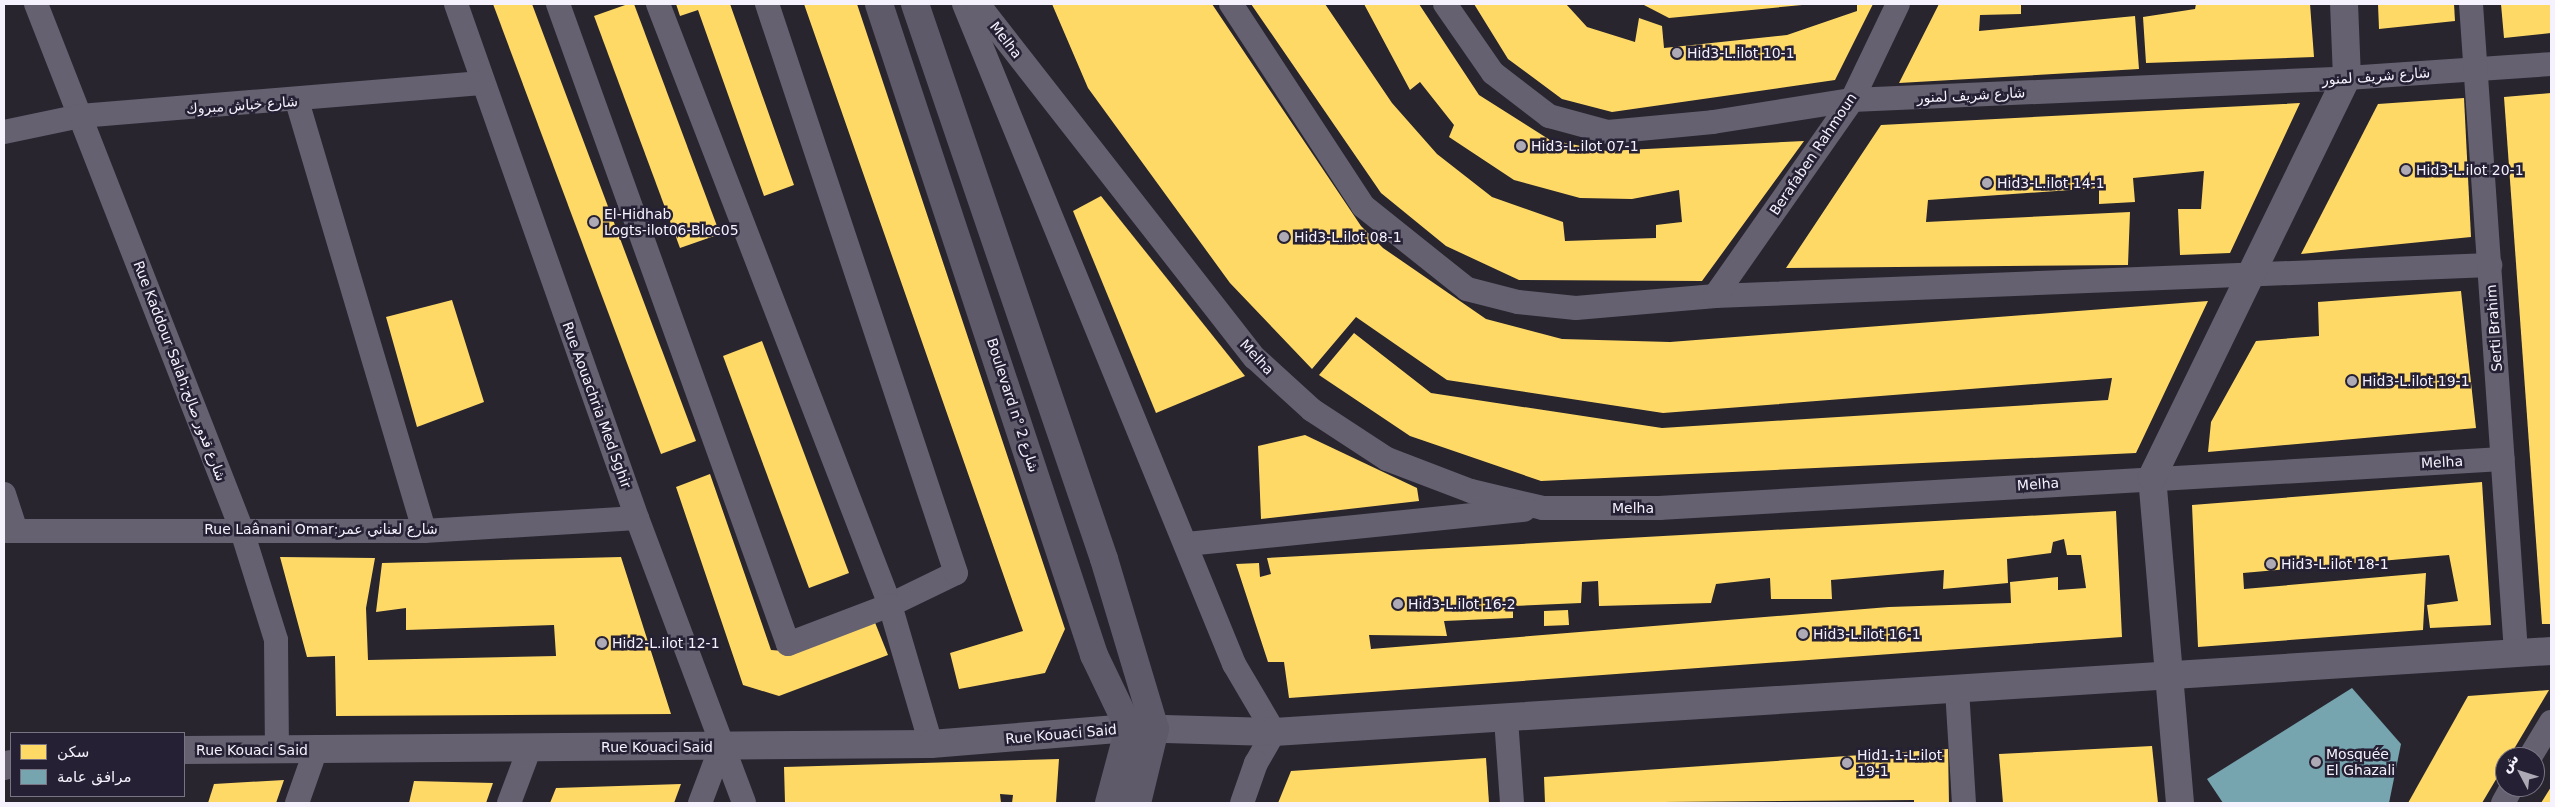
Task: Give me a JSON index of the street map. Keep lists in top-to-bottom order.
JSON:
{
  "streets": {
    "main road": ["Boulevard n° شارع 2"],
    "street": [
      "Melha",
      "شارع شريف لمنور",
      "شارع خباش مبروك",
      "Berafaben Rahmoun",
      "Serti Brahim",
      "Rue Kaddour Salah;شارع قدور صالح",
      "Rue Aouachria Med Sghir",
      "Rue Laânani Omar;شارع لعناني عمر",
      "Rue Kouaci Said"
    ]
  },
  "crossings": [
    ["Melha", "Serti Brahim"],
    ["شارع شريف لمنور", "Berafaben Rahmoun"],
    ["شارع شريف لمنور", "Serti Brahim"],
    ["شارع خباش مبروك", "Rue Kaddour Salah;شارع قدور صالح"],
    ["شارع خباش مبروك", "Rue Aouachria Med Sghir"],
    ["Serti Brahim", "Rue Kouaci Said"],
    ["Rue Kaddour Salah;شارع قدور صالح", "Rue Laânani Omar;شارع لعناني عمر"],
    ["Rue Kaddour Salah;شارع قدور صالح", "Rue Kouaci Said"],
    ["Rue Aouachria Med Sghir", "Rue Laânani Omar;شارع لعناني عمر"],
    ["Rue Aouachria Med Sghir", "Rue Kouaci Said"],
    ["Boulevard n° شارع 2", "Rue Kouaci Said"]
  ],
  "places": [
    "Hid3-L.ilot 10-1",
    "Hid3-L.ilot 07-1",
    "Hid3-L.ilot 20-1",
    "Hid3-L.ilot 14-1",
    "El-Hidhab Logts-ilot06-Bloc05",
    "Hid3-L.ilot 08-1",
    "Hid3-L.ilot 19-1",
    "Hid3-L.ilot 18-1",
    "Hid3-L.ilot 16-2",
    "Hid3-L.ilot 16-1",
    "Hid2-L.ilot 12-1",
    "Mosquée El Ghazali",
    "Hid1-1-L.ilot 19-1"
  ],
  "legend": ["سكن", "مرافق عامة"],
  "north": "top left"
}
